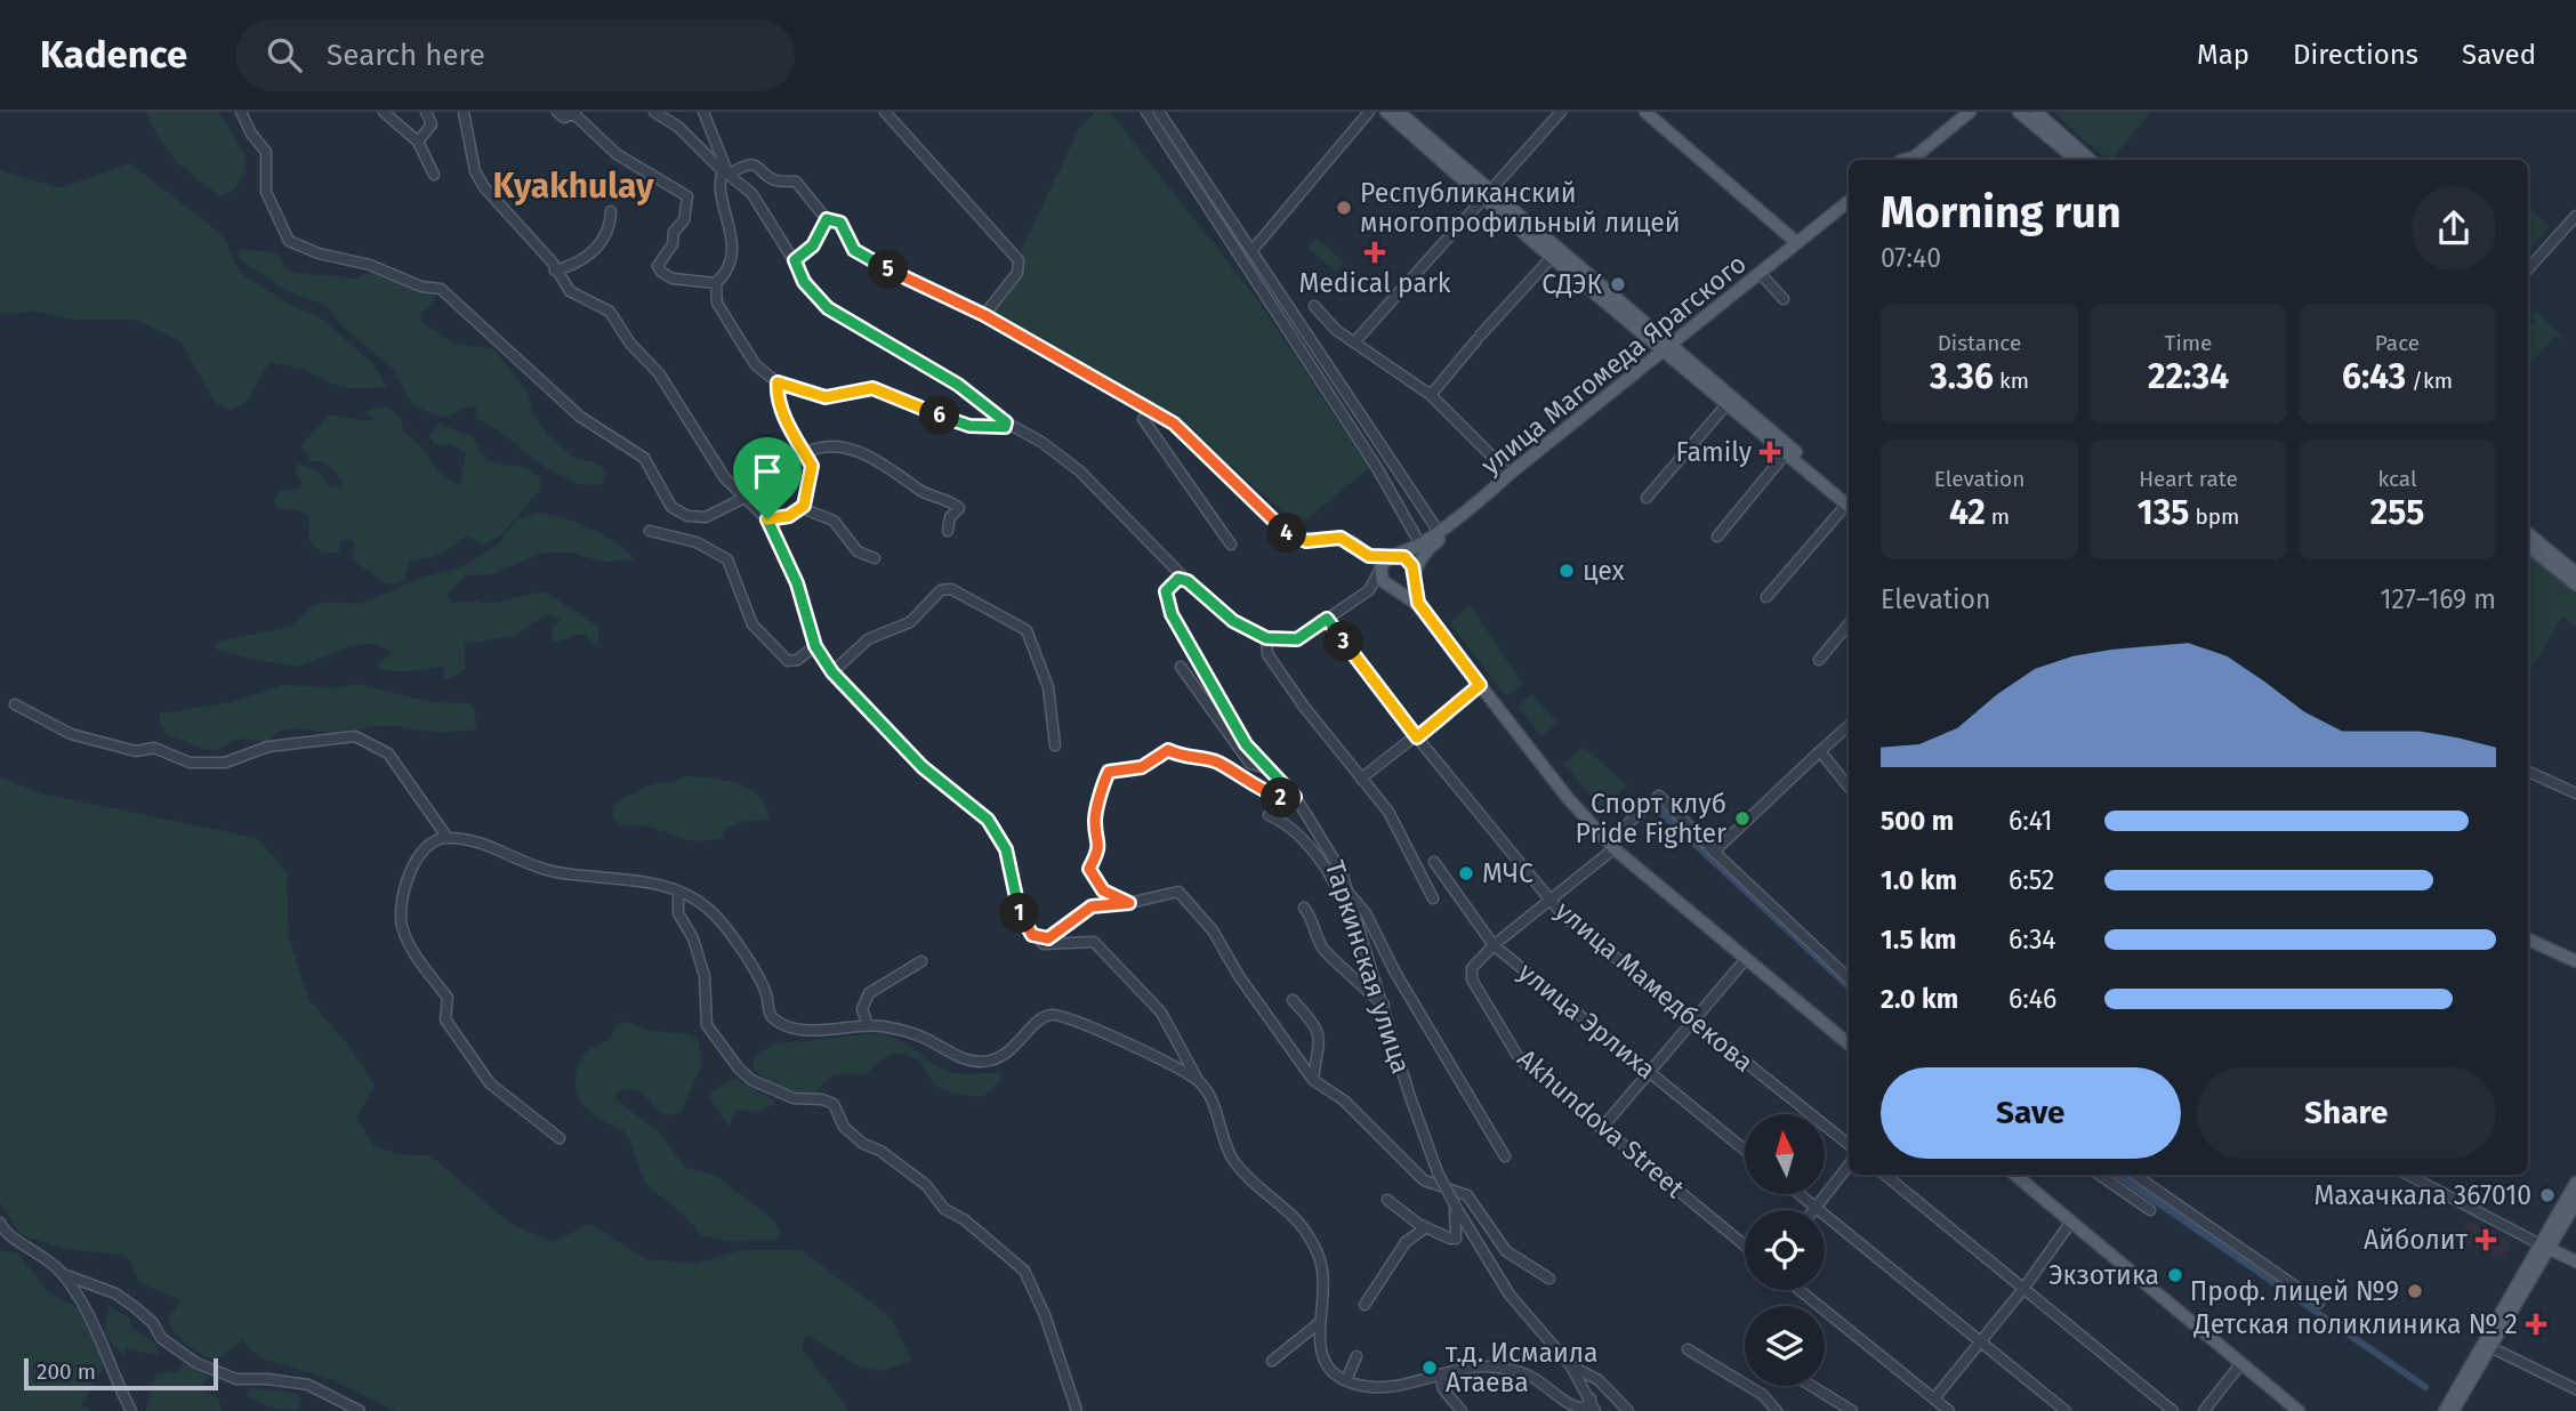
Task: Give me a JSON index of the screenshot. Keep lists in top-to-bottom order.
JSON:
{
  "streets": {
    "main road": ["улица Магомеда Ярагского"],
    "street": [
      "Таркинская улица",
      "улица Мамедбекова",
      "улица Эрлиха",
      "Akhundova Street"
    ]
  },
  "crossings": [
    ["улица Эрлиха", "Akhundova Street"]
  ],
  "districts": ["Kyakhulay"],
  "places": {
    "other": [
      "Республиканский многопрофильный лицей",
      "СДЭК",
      "цех",
      "Спорт клуб Pride Fighter",
      "МЧС",
      "Махачкала 367010",
      "Экзотика",
      "Проф. лицей №9",
      "т.д. Исмаила Атаева"
    ],
    "health": [
      "Medical park",
      "Family",
      "Айболит",
      "Детская поликлиника № 2"
    ]
  },
  "scale_bar": "200 m",
  "north": "top",
  "page": {
    "header": "Kadence",
    "search": "Search here",
    "nav": ["Map", "Directions", "Saved"],
    "heading": ["Morning run", "07:40"],
    "pins": [
      "5",
      "6",
      "4",
      "3",
      "2",
      "1"
    ],
    "stats": [
      ["Distance", "3.36 km"],
      ["Time", "22:34"],
      ["Pace", "6:43 /km"],
      ["Elevation", "42 m"],
      ["Heart rate", "135 bpm"],
      ["kcal", "255"]
    ],
    "chart": ["Elevation", "127–169 m"],
    "list": [
      {
        "name": "500 m",
        "note": "6:41"
      },
      {
        "name": "1.0 km",
        "note": "6:52"
      },
      {
        "name": "1.5 km",
        "note": "6:34"
      },
      {
        "name": "2.0 km",
        "note": "6:46"
      }
    ],
    "buttons": ["Save", "Share"],
    "scale": "200 m"
  }
}
